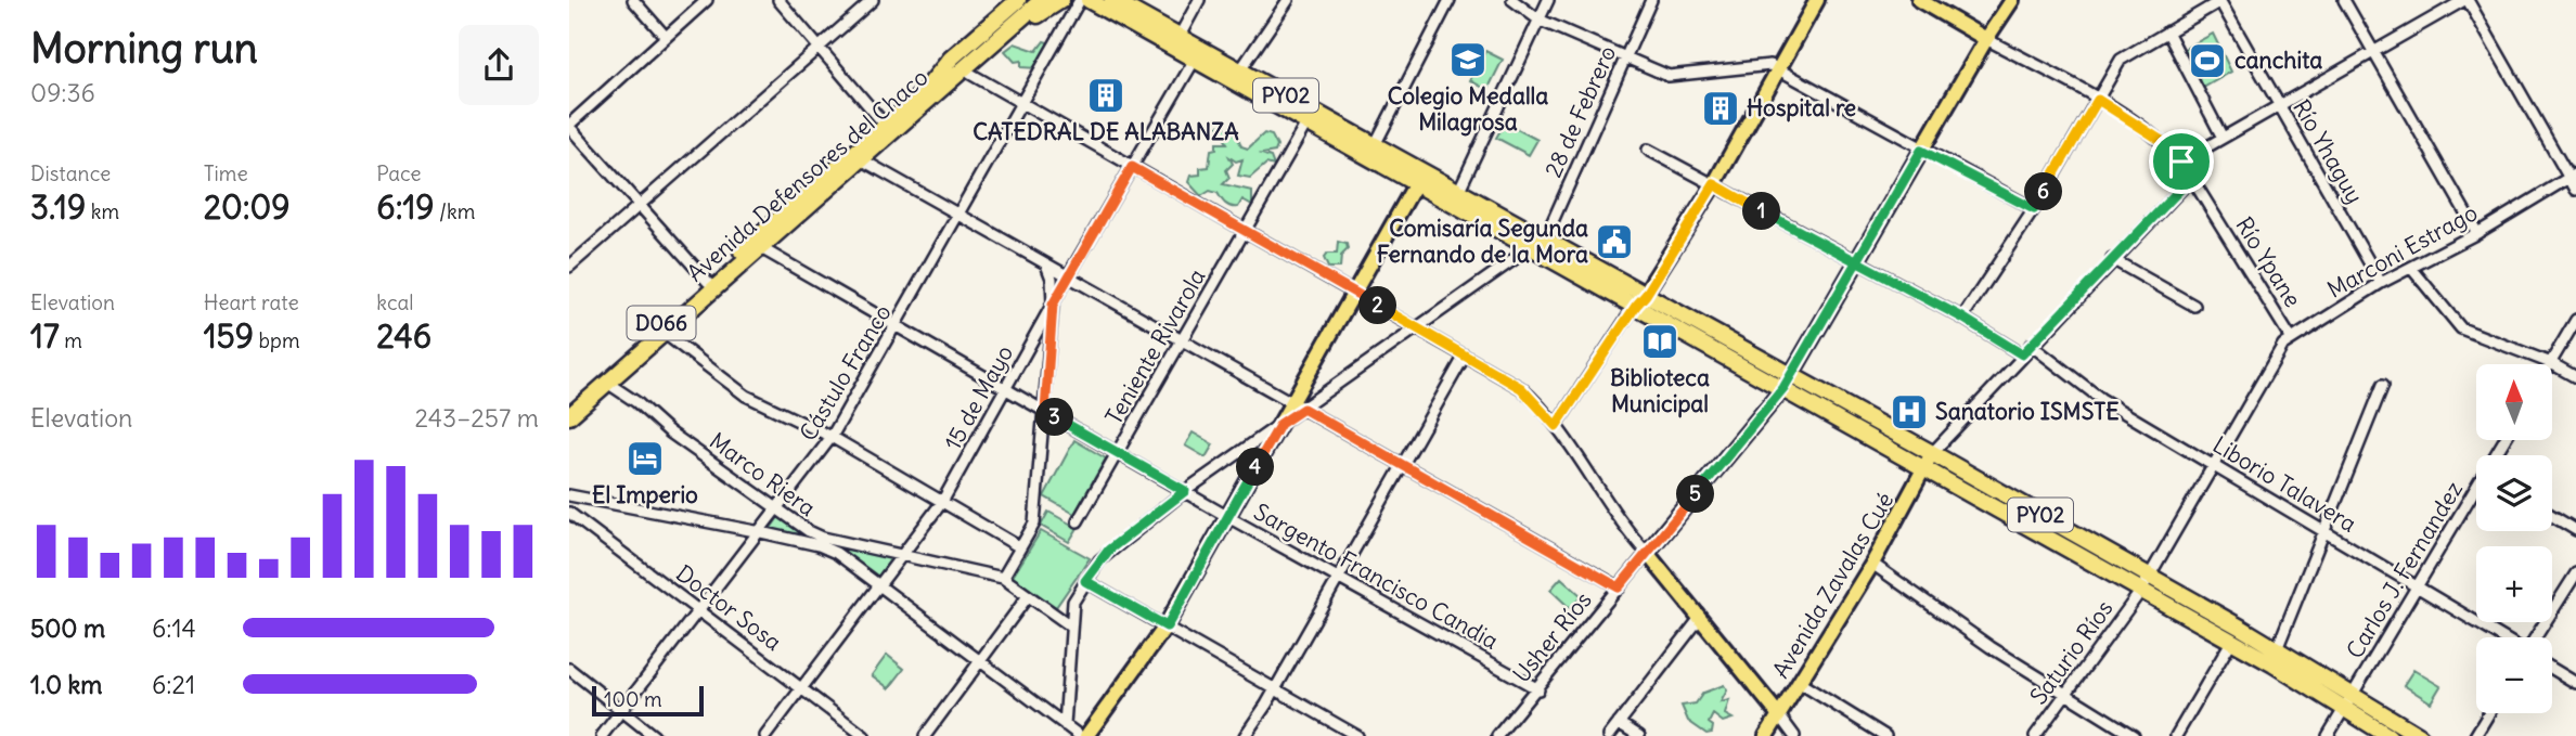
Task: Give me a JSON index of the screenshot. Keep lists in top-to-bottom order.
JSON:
{
  "streets": {
    "highway": ["PY02", "Avenida Defensores del Chaco", "D066"],
    "main road": ["Río Ypane", "Avenida Zavalas Cué", "Usher Ríos"],
    "street": [
      "28 de Febrero",
      "Río Yhaguy",
      "Marconi Estrago",
      "Teniente Rivarola",
      "Cástulo Franco",
      "15 de Mayo",
      "Marco Riera",
      "Liborio Talavera",
      "Carlos J. Fernandez",
      "Sargento Francisco Candia",
      "Doctor Sosa",
      "Saturio Ríos"
    ]
  },
  "crossings": [
    ["PY02", "28 de Febrero"],
    ["PY02", "Marconi Estrago"],
    ["PY02", "Teniente Rivarola"],
    ["PY02", "15 de Mayo"],
    ["PY02", "Carlos J. Fernandez"],
    ["PY02", "Avenida Zavalas Cué"],
    ["PY02", "Usher Ríos"],
    ["PY02", "Saturio Ríos"],
    ["Río Yhaguy", "Marconi Estrago"],
    ["Avenida Defensores del Chaco", "Marco Riera"],
    ["Avenida Defensores del Chaco", "Sargento Francisco Candia"],
    ["Marconi Estrago", "Río Ypane"],
    ["Marconi Estrago", "Liborio Talavera"],
    ["Marconi Estrago", "Saturio Ríos"],
    ["Río Ypane", "Usher Ríos"],
    ["Teniente Rivarola", "Sargento Francisco Candia"],
    ["Cástulo Franco", "Marco Riera"],
    ["Cástulo Franco", "Sargento Francisco Candia"],
    ["Cástulo Franco", "Doctor Sosa"],
    ["15 de Mayo", "Marco Riera"],
    ["15 de Mayo", "Sargento Francisco Candia"],
    ["15 de Mayo", "Doctor Sosa"],
    ["Liborio Talavera", "Carlos J. Fernandez"],
    ["Sargento Francisco Candia", "Usher Ríos"]
  ],
  "places": {
    "school or university": ["Colegio Medalla Milagrosa"],
    "sports": ["canchita"],
    "building": ["CATEDRAL DE ALABANZA", "Hospital re"],
    "public building": ["Comisaría Segunda Fernando de la Mora"],
    "library": ["Biblioteca Municipal"],
    "hospital": ["Sanatorio ISMSTE"],
    "hotel": ["El Imperio"]
  },
  "scale_bar": "100 m",
  "north": "top",
  "page": {
    "heading": ["Morning run", "09:36"],
    "stats": [
      ["Distance", "3.19 km"],
      ["Time", "20:09"],
      ["Pace", "6:19 /km"],
      ["Elevation", "17 m"],
      ["Heart rate", "159 bpm"],
      ["kcal", "246"]
    ],
    "pins": [
      "6",
      "1",
      "2",
      "3",
      "4",
      "5"
    ],
    "map_buttons": ["+", "−"],
    "chart": ["Elevation", "243–257 m"],
    "list": [
      {
        "name": "500 m",
        "note": "6:14"
      },
      {
        "name": "1.0 km",
        "note": "6:21"
      }
    ],
    "scale": "100 m"
  }
}
